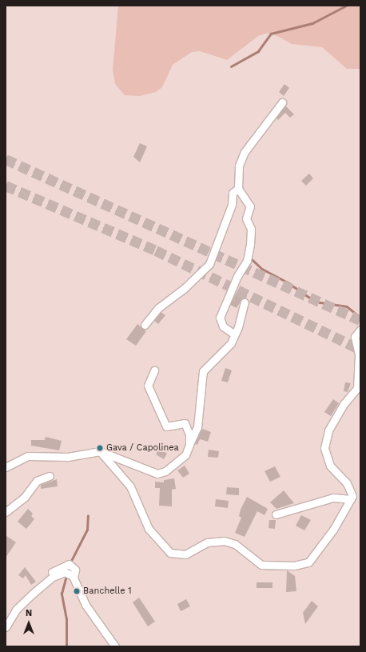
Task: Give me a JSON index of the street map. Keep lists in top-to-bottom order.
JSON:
{
  "places": ["Gava / Capolinea", "Banchelle 1"],
  "north": "top"
}
